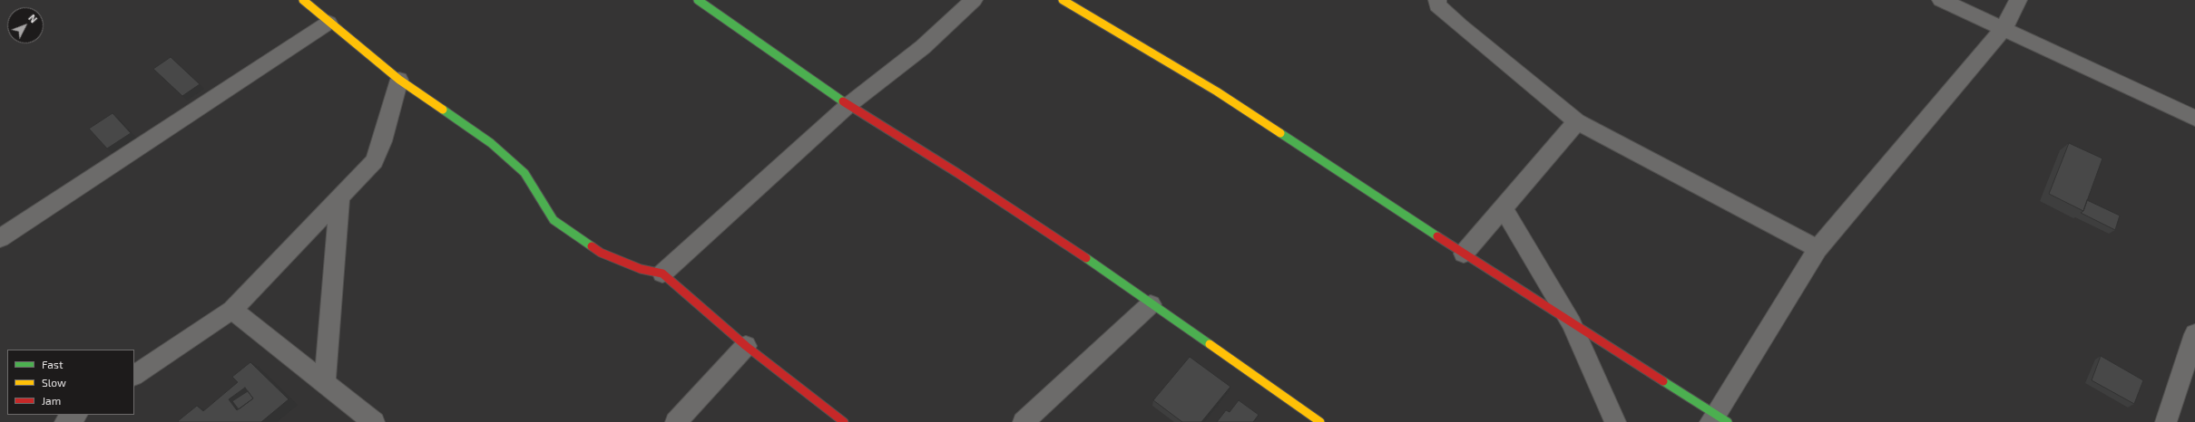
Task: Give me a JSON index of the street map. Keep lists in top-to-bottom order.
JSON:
{
  "legend": ["Fast", "Slow", "Jam"],
  "north": "top right"
}
